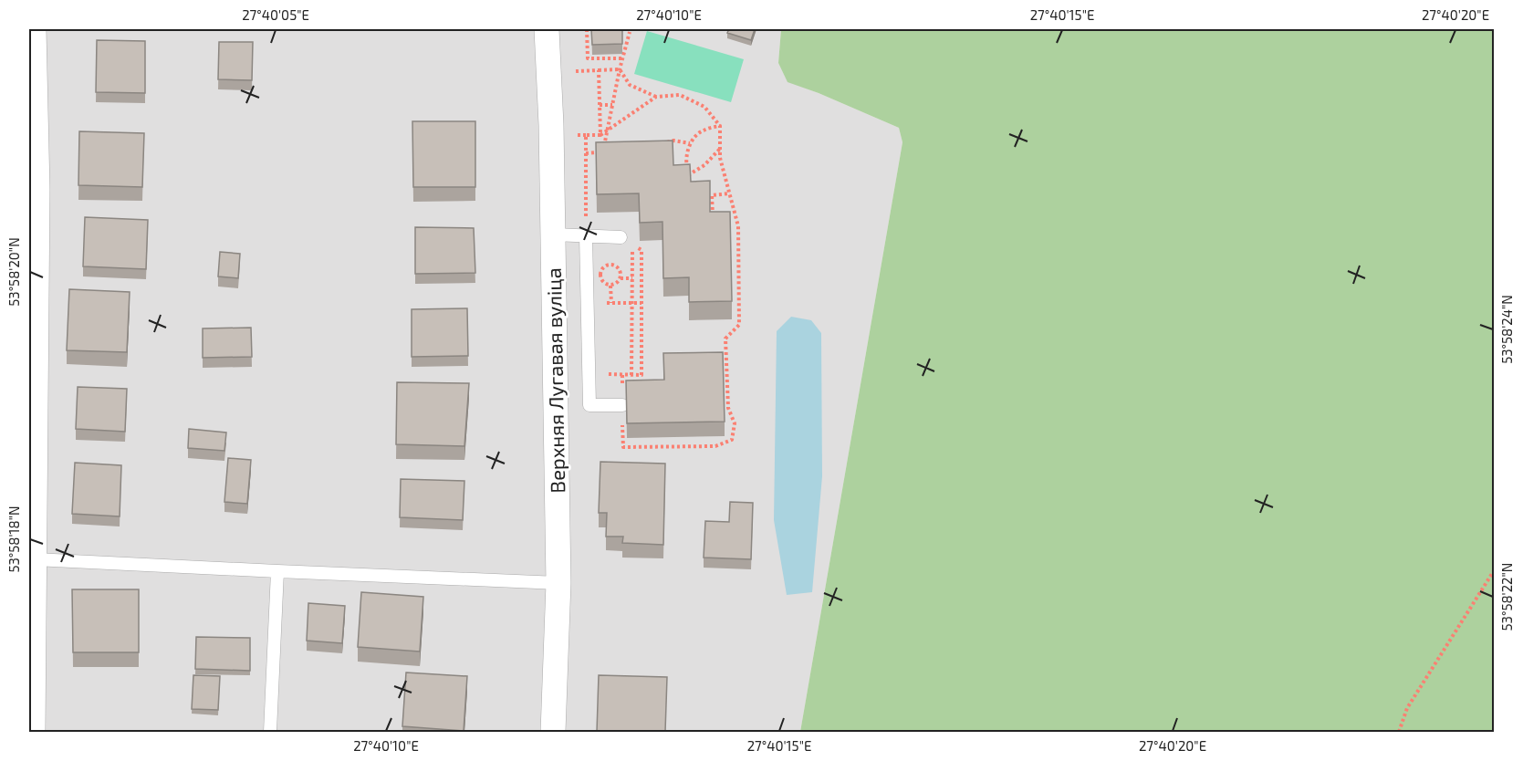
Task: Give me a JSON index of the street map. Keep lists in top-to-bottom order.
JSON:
{
  "streets": {
    "street": ["Верхняя Лугавая вуліца"]
  },
  "coordinates": [
    "27°40'05\"E",
    "27°40'10\"E",
    "27°40'15\"E",
    "27°40'20\"E",
    "53°58'20\"N",
    "53°58'24\"N",
    "53°58'18\"N",
    "53°58'22\"N"
  ]
}
